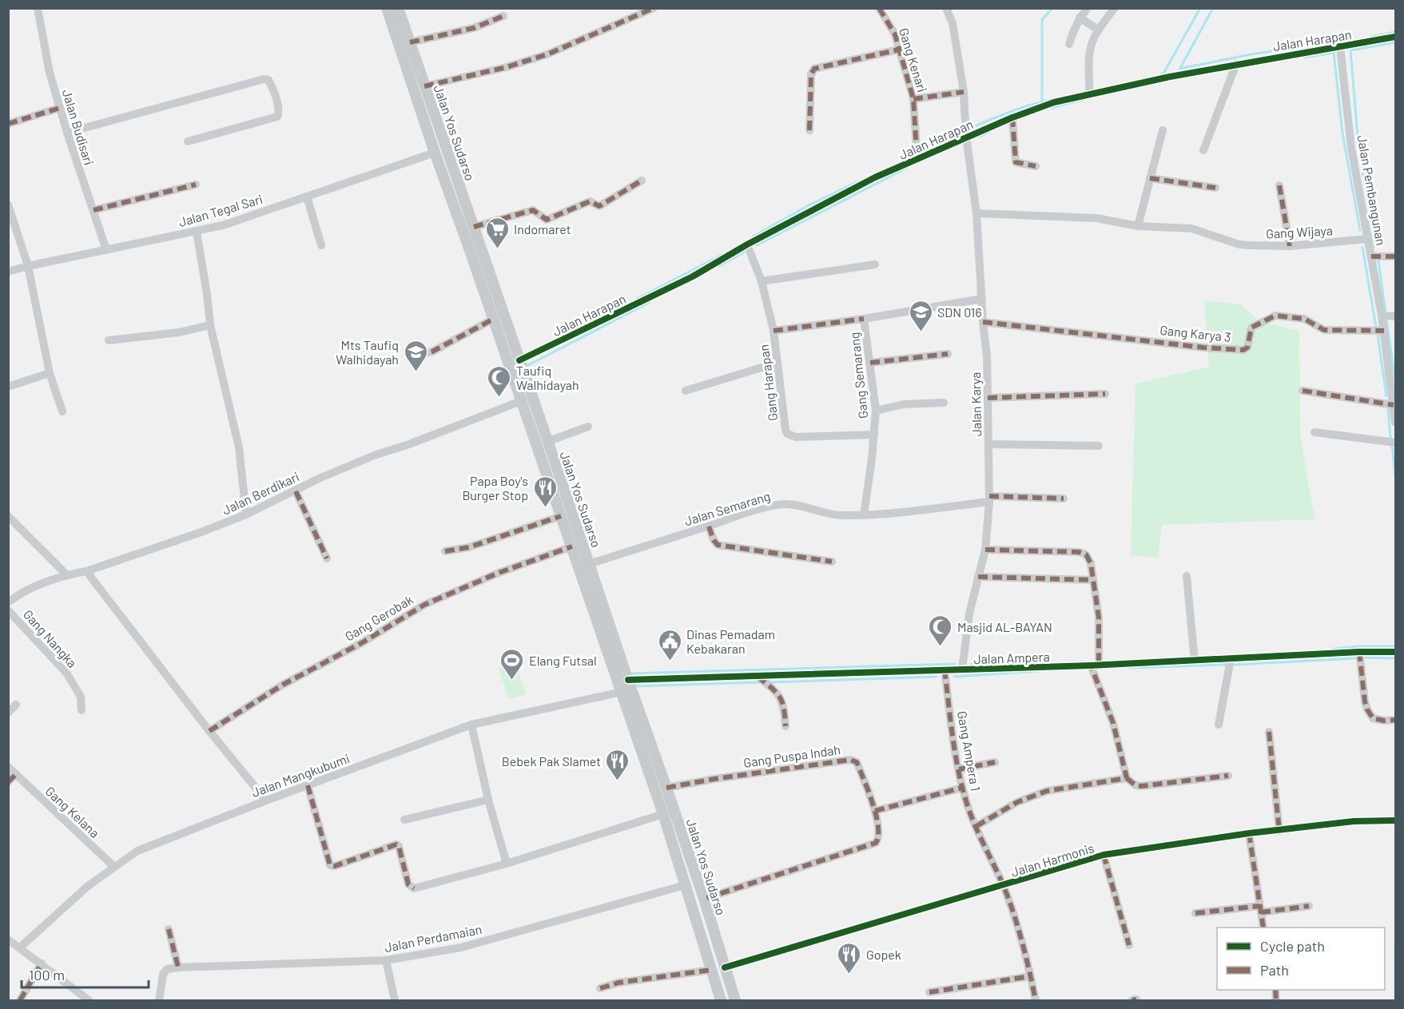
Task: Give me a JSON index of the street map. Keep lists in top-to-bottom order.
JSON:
{
  "streets": {
    "main road": ["Jalan Yos Sudarso"],
    "street": [
      "Jalan Harapan",
      "Gang Kenari",
      "Jalan Budisari",
      "Jalan Pembangunan",
      "Jalan Tegal Sari",
      "Gang Wijaya",
      "Gang Karya 3",
      "Gang Semarang",
      "Gang Harapan",
      "Jalan Karya",
      "Jalan Berdikari",
      "Jalan Semarang",
      "Gang Gerobak",
      "Gang Nangka",
      "Jalan Ampera",
      "Gang Ampera 1",
      "Gang Puspa Indah",
      "Jalan Mangkubumi",
      "Gang Kelana",
      "Jalan Harmonis",
      "Jalan Perdamaian"
    ]
  },
  "crossings": [
    ["Jalan Harapan", "Gang Kenari"],
    ["Jalan Harapan", "Jalan Yos Sudarso"],
    ["Jalan Harapan", "Jalan Pembangunan"],
    ["Jalan Harapan", "Gang Harapan"],
    ["Jalan Harapan", "Jalan Karya"],
    ["Jalan Budisari", "Jalan Tegal Sari"],
    ["Jalan Yos Sudarso", "Jalan Tegal Sari"],
    ["Jalan Yos Sudarso", "Jalan Berdikari"],
    ["Jalan Yos Sudarso", "Jalan Semarang"],
    ["Jalan Yos Sudarso", "Gang Gerobak"],
    ["Jalan Yos Sudarso", "Jalan Ampera"],
    ["Jalan Yos Sudarso", "Gang Puspa Indah"],
    ["Jalan Yos Sudarso", "Jalan Mangkubumi"],
    ["Jalan Yos Sudarso", "Jalan Harmonis"],
    ["Jalan Yos Sudarso", "Jalan Perdamaian"],
    ["Jalan Pembangunan", "Gang Wijaya"],
    ["Jalan Pembangunan", "Gang Karya 3"],
    ["Gang Wijaya", "Jalan Karya"],
    ["Gang Karya 3", "Jalan Karya"],
    ["Gang Semarang", "Gang Harapan"],
    ["Gang Semarang", "Jalan Karya"],
    ["Gang Semarang", "Jalan Semarang"],
    ["Jalan Karya", "Jalan Semarang"],
    ["Jalan Karya", "Jalan Ampera"],
    ["Jalan Ampera", "Gang Ampera 1"],
    ["Gang Ampera 1", "Jalan Harmonis"],
    ["Jalan Mangkubumi", "Gang Kelana"]
  ],
  "places": {
    "supermarket": ["Indomaret"],
    "school or university": ["SDN 016", "Mts Taufiq Walhidayah"],
    "mosque": ["Taufiq Walhidayah", "Masjid AL-BAYAN"],
    "restaurant": ["Papa Boy's Burger Stop", "Bebek Pak Slamet", "Gopek"],
    "public building": ["Dinas Pemadam Kebakaran"],
    "sports": ["Elang Futsal"]
  },
  "legend": ["Cycle path", "Path"],
  "scale_bar": "100 m"
}
